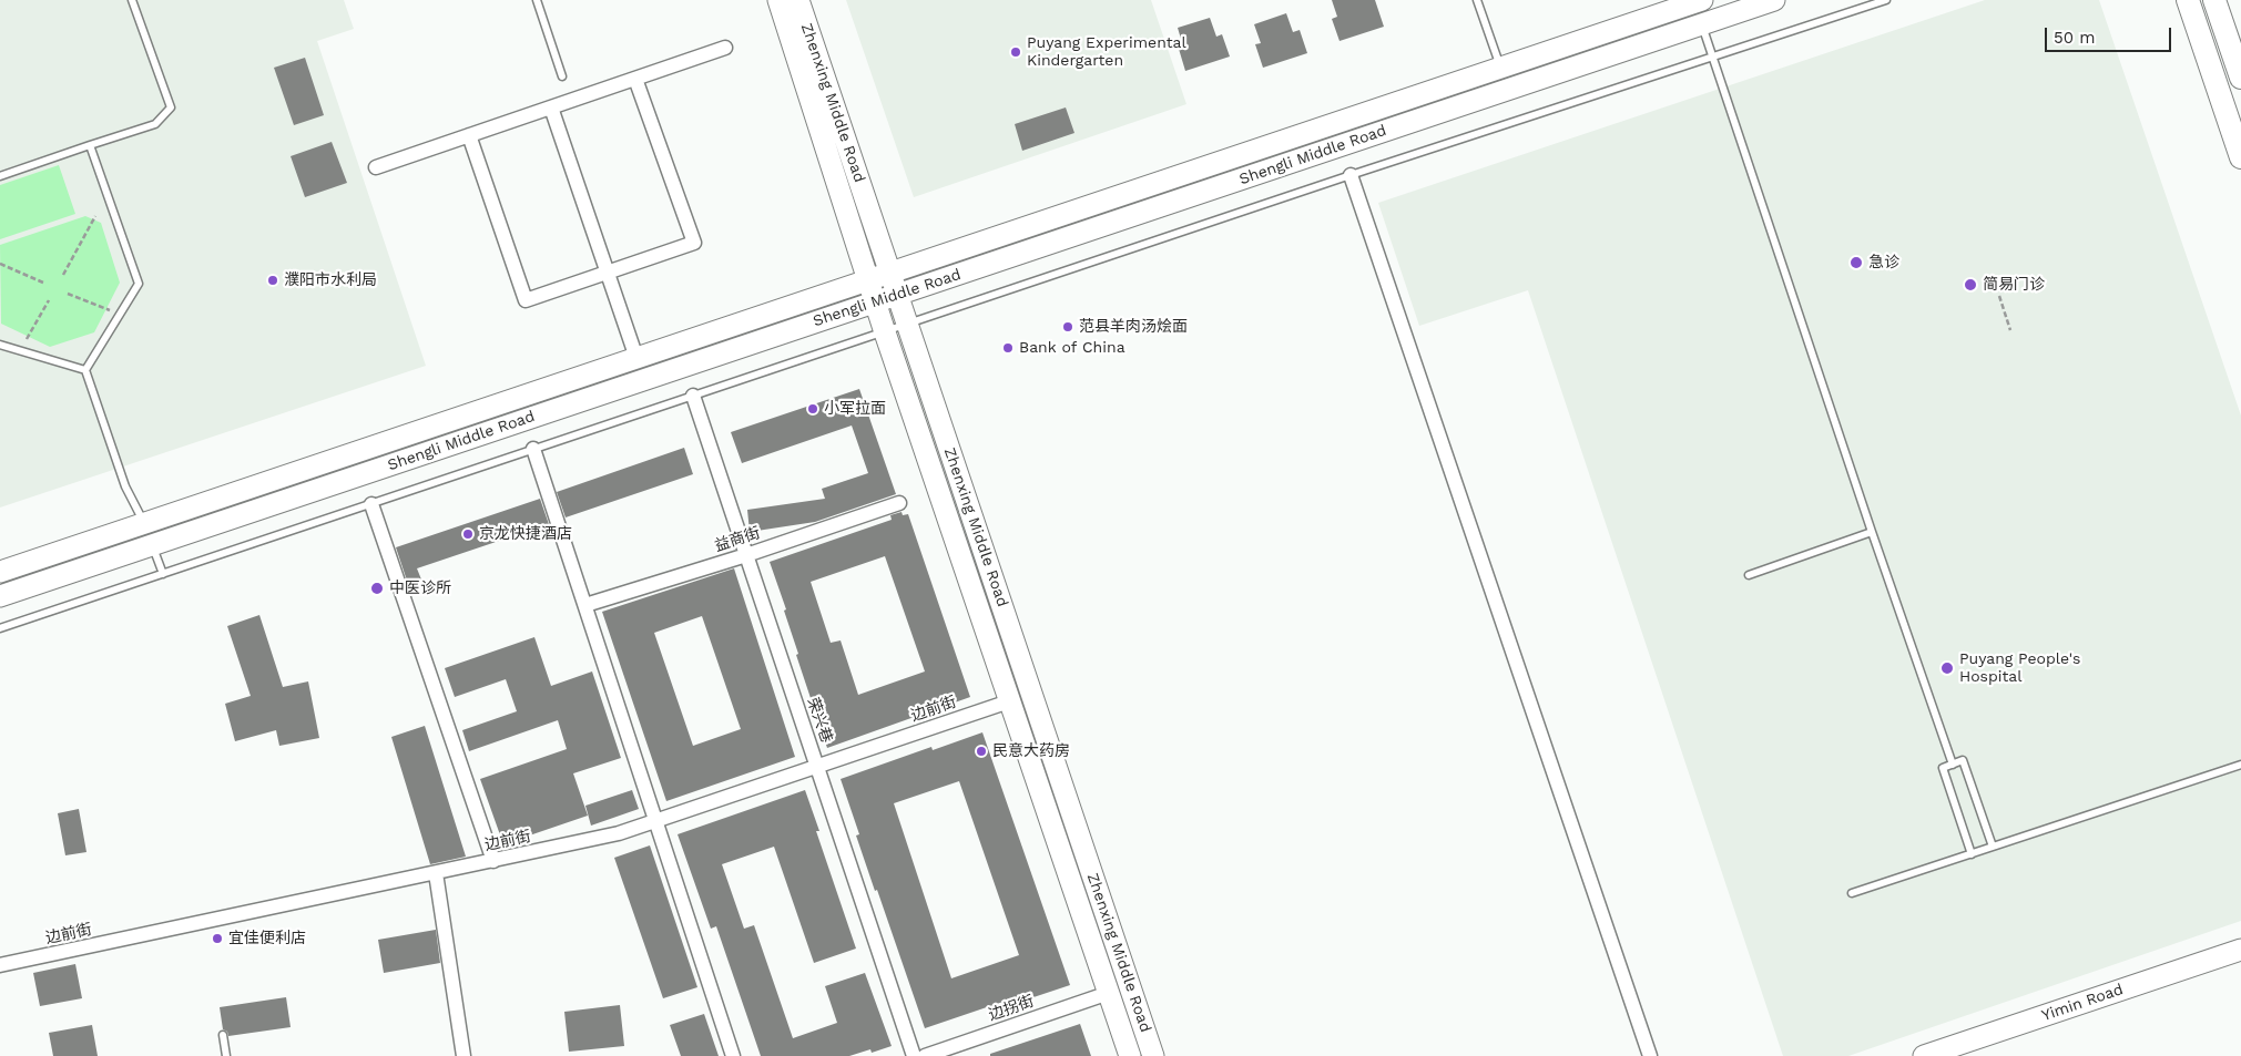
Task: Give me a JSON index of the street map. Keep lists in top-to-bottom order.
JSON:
{
  "streets": {
    "main road": ["Zhenxing Middle Road", "Shengli Middle Road", "Yimin Road"],
    "street": [
      "益商街",
      "边前街",
      "荣兴巷",
      "边拐街"
    ]
  },
  "crossings": [
    ["Zhenxing Middle Road", "Shengli Middle Road"],
    ["Zhenxing Middle Road", "边前街"],
    ["Zhenxing Middle Road", "边拐街"],
    ["益商街", "荣兴巷"],
    ["边前街", "荣兴巷"]
  ],
  "places": [
    "Puyang Experimental Kindergarten",
    "急诊",
    "濮阳市水利局",
    "简易门诊",
    "范县羊肉汤烩面",
    "Bank of China",
    "小军拉面",
    "京龙快捷酒店",
    "中医诊所",
    "Puyang People's Hospital",
    "民意大药房",
    "宜佳便利店"
  ],
  "scale_bar": "50 m"
}
